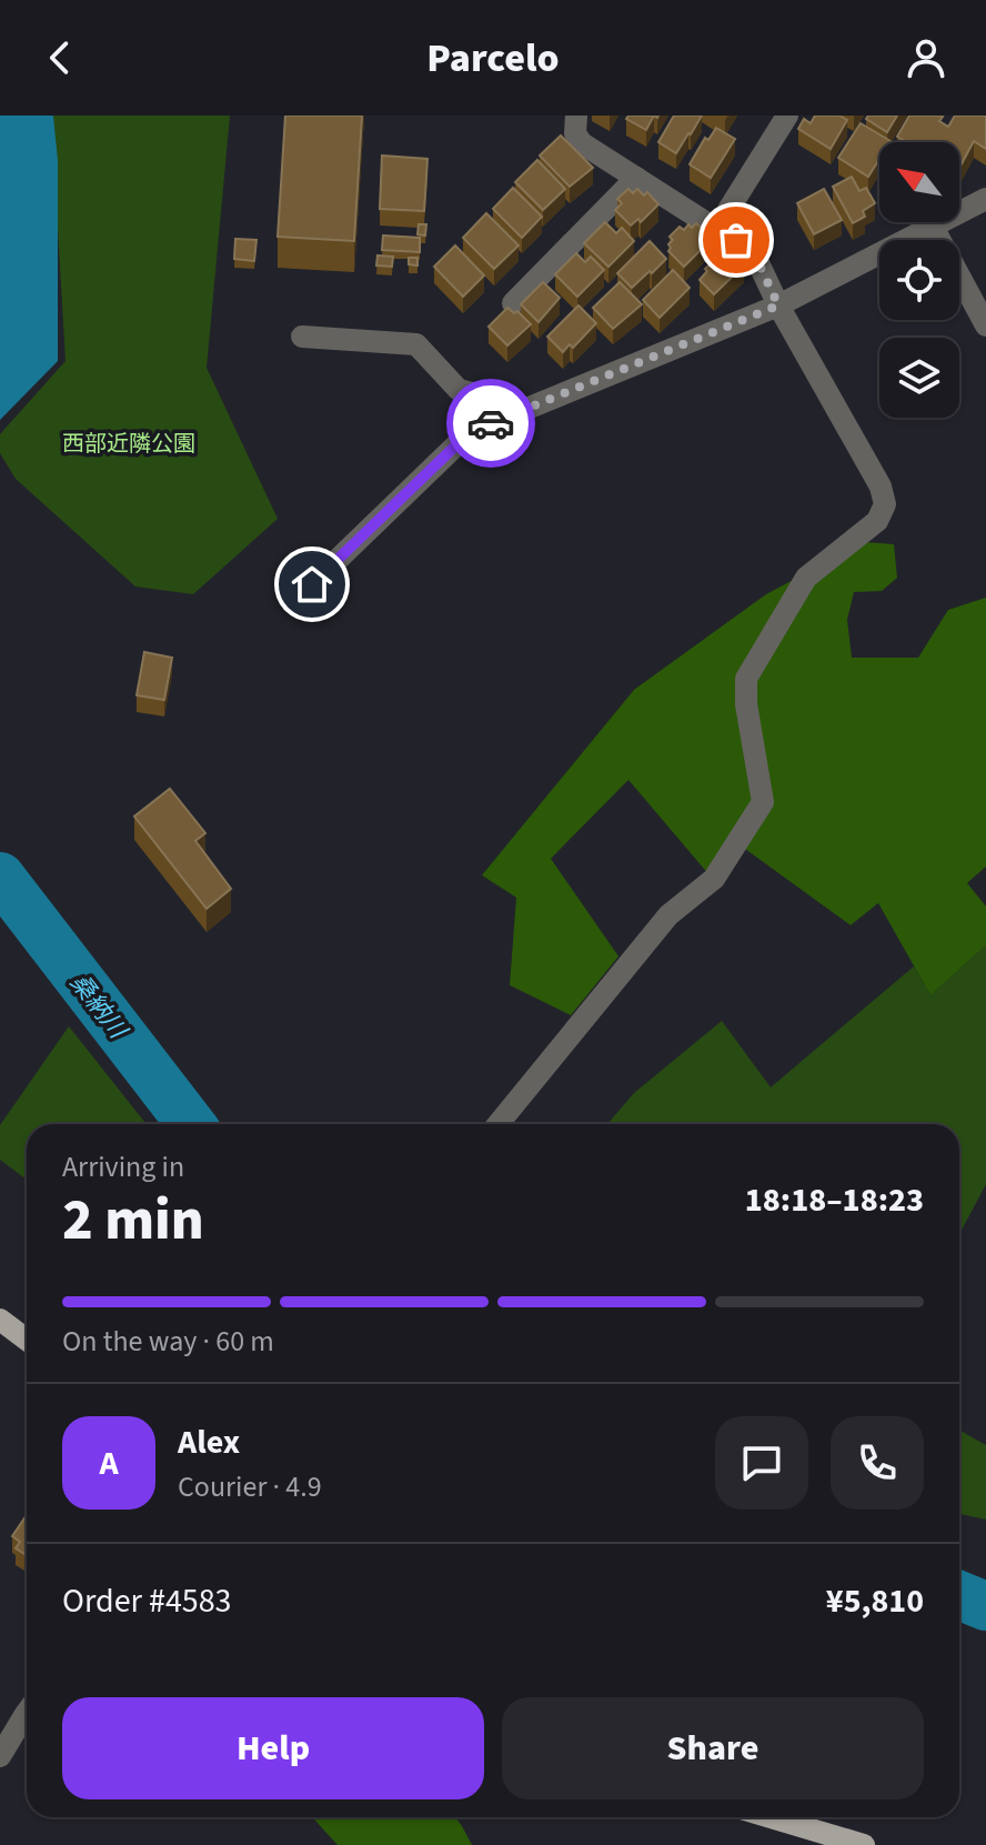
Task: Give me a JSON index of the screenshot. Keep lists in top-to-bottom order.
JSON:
{
  "water": ["桑納川"],
  "parks": ["西部近隣公園"],
  "north": "top left",
  "page": {
    "header": "Parcelo",
    "heading": ["2 min", "Arriving in", "18:18–18:23"],
    "panel": [
      "Alex",
      "Courier · 4.9",
      "Order #4583",
      "¥5,810"
    ],
    "bar": "On the way · 60 m",
    "round": "A",
    "buttons": ["Help", "Share"]
  }
}
